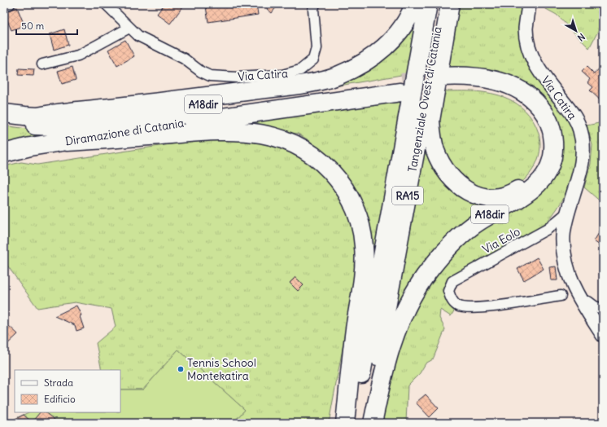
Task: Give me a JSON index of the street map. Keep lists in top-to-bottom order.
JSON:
{
  "streets": {
    "highway": [
      "Tangenziale Ovest di Catania",
      "A18dir",
      "Diramazione di Catania",
      "RA15"
    ],
    "street": ["Via Catira", "Via Eolo"]
  },
  "crossings": [
    ["Via Catira", "Via Eolo"]
  ],
  "places": ["Tennis School Montekatira"],
  "legend": ["Strada", "Edificio"],
  "scale_bar": "50 m",
  "north": "bottom right"
}
